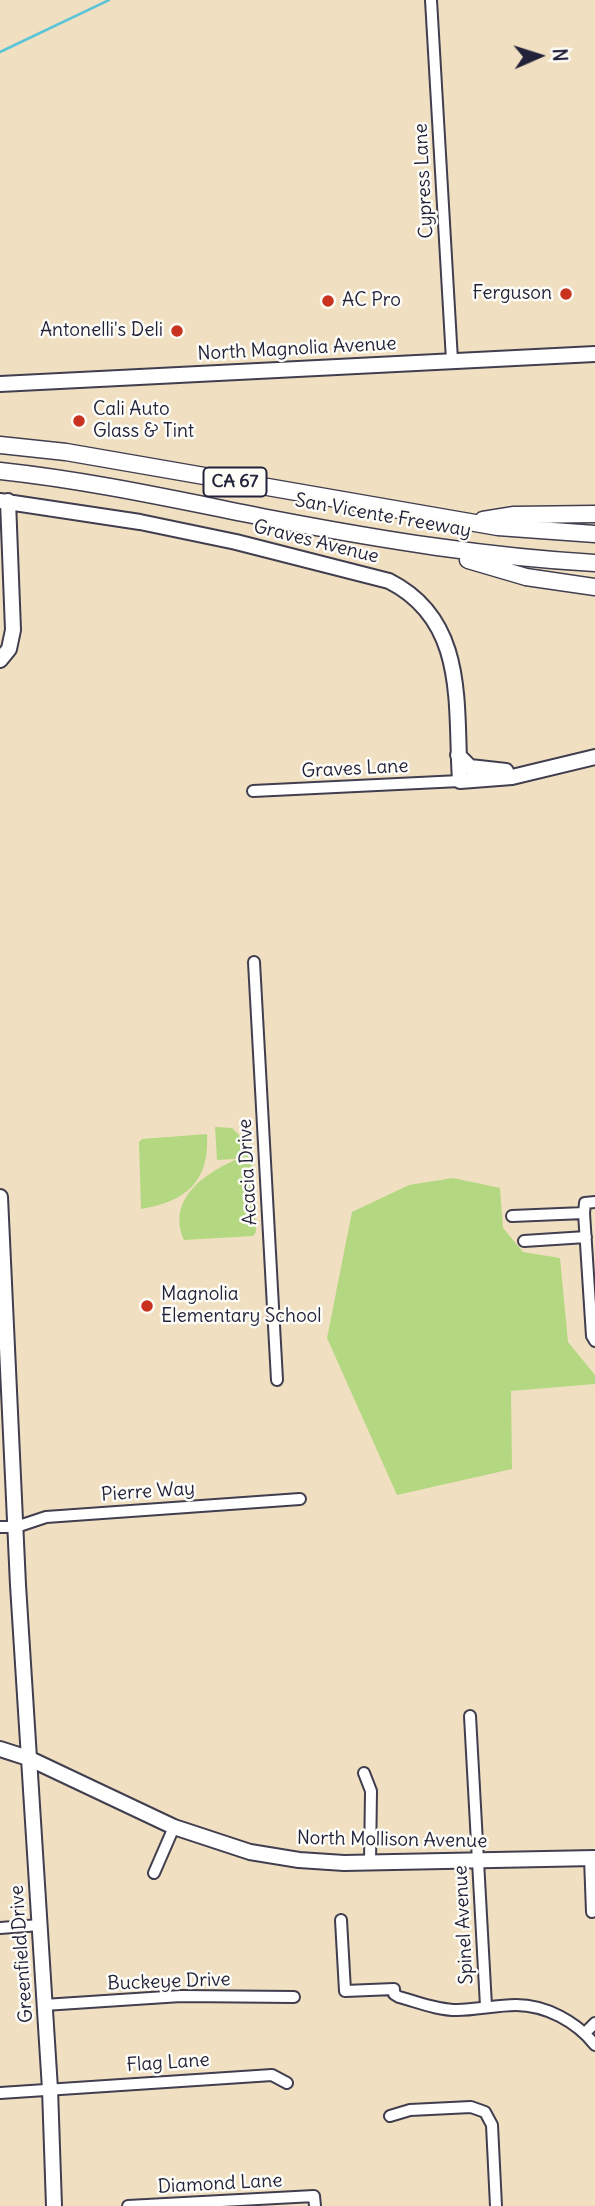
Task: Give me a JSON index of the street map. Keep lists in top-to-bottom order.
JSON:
{
  "streets": {
    "highway": ["CA 67", "San Vicente Freeway"],
    "main road": [
      "North Magnolia Avenue",
      "Graves Avenue",
      "North Mollison Avenue",
      "Greenfield Drive"
    ],
    "street": [
      "Cypress Lane",
      "Graves Lane",
      "Acacia Drive",
      "Pierre Way",
      "Spinel Avenue",
      "Buckeye Drive",
      "Flag Lane",
      "Diamond Lane"
    ]
  },
  "crossings": [
    ["Cypress Lane", "North Magnolia Avenue"],
    ["Graves Avenue", "Graves Lane"],
    ["Pierre Way", "Greenfield Drive"],
    ["North Mollison Avenue", "Spinel Avenue"],
    ["North Mollison Avenue", "Greenfield Drive"],
    ["Greenfield Drive", "Buckeye Drive"],
    ["Greenfield Drive", "Flag Lane"]
  ],
  "places": [
    "Ferguson",
    "AC Pro",
    "Antonelli's Deli",
    "Cali Auto Glass & Tint",
    "Magnolia Elementary School"
  ],
  "north": "right"
}
